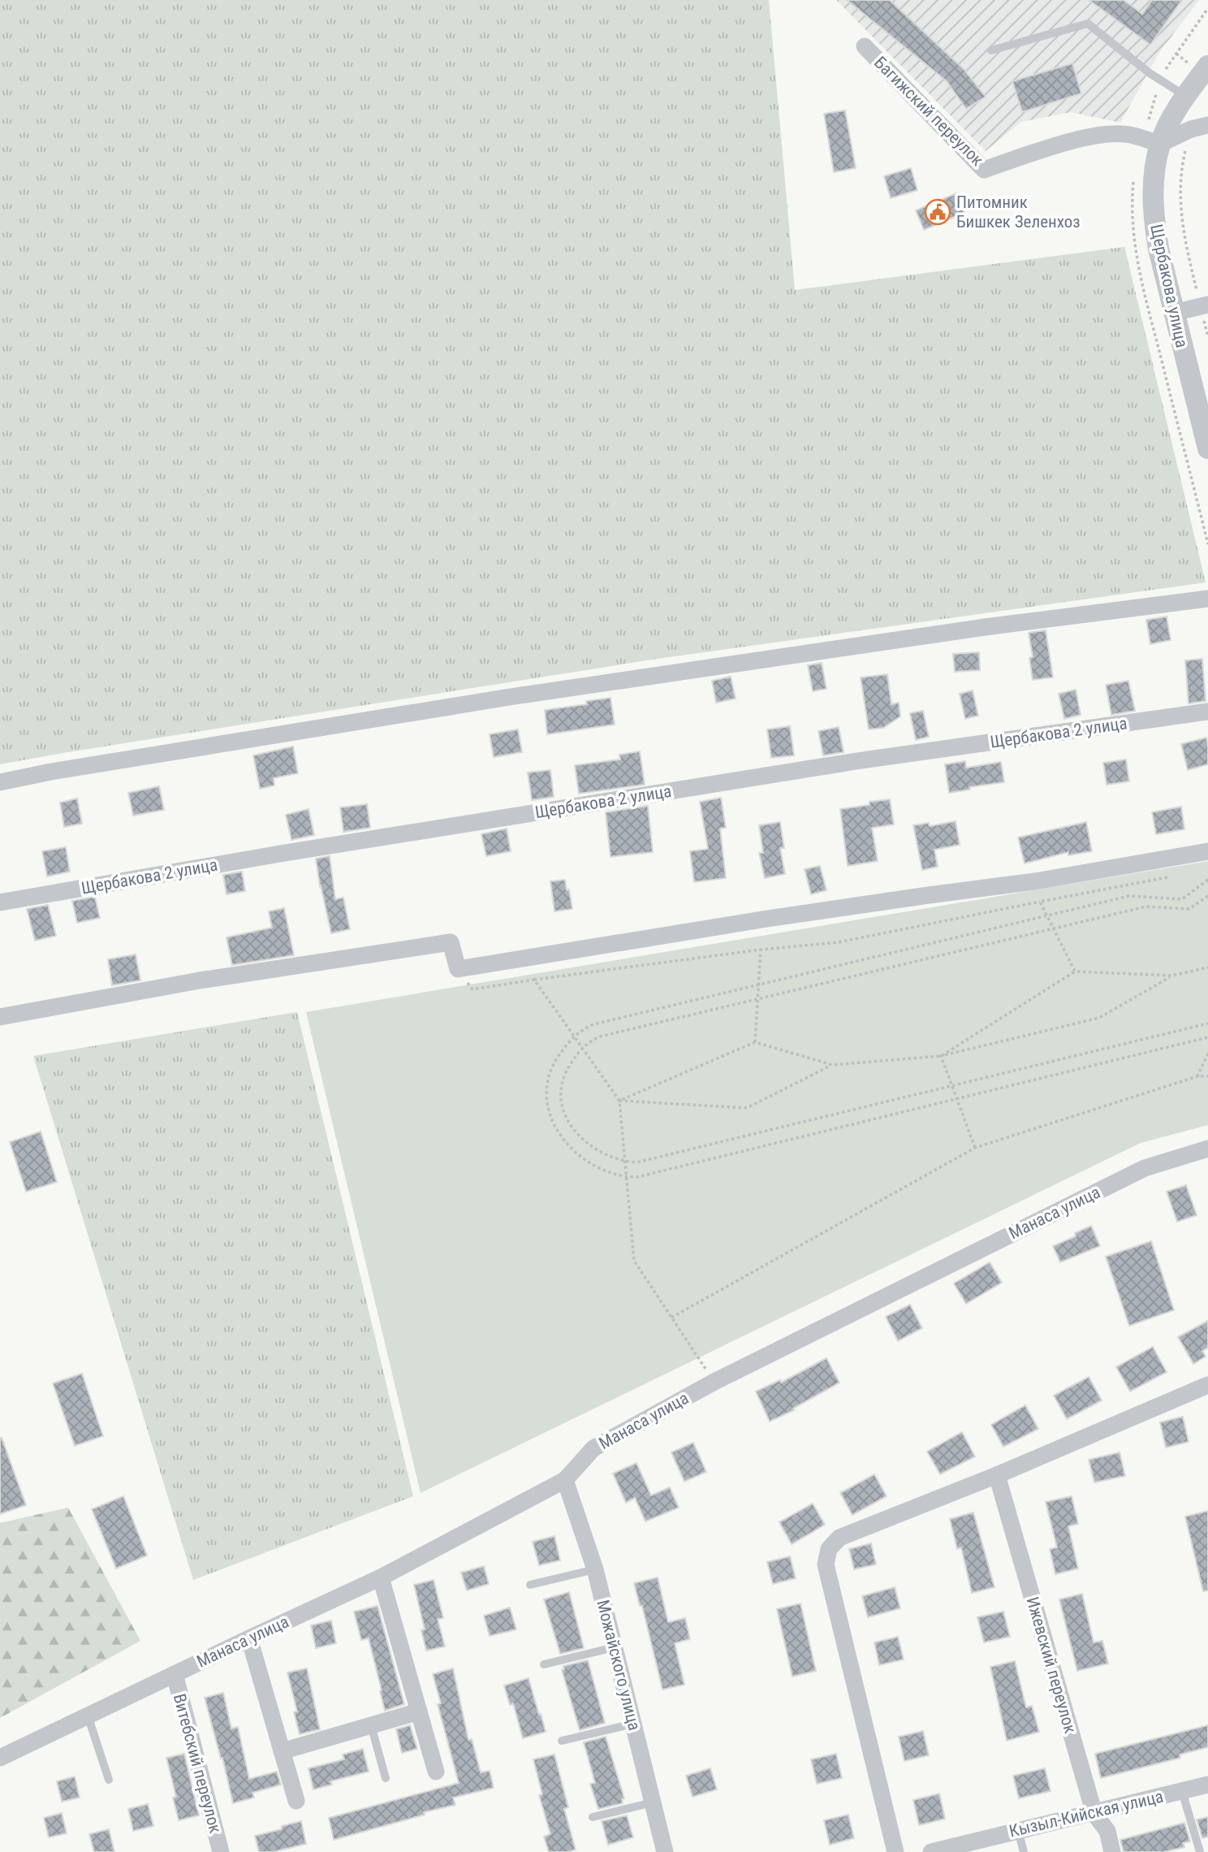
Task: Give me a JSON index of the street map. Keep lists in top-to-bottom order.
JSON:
{
  "streets": {
    "street": [
      "Багижский переулок",
      "Щербакова улица",
      "Щербакова 2 улица",
      "Манаса улица",
      "Можайского улица",
      "Ижевский переулок",
      "Витебский переулок",
      "Кызыл-Кийская улица"
    ]
  },
  "crossings": [
    ["Багижский переулок", "Щербакова улица"],
    ["Манаса улица", "Можайского улица"],
    ["Манаса улица", "Витебский переулок"],
    ["Ижевский переулок", "Кызыл-Кийская улица"]
  ],
  "places": {
    "public building": ["Питомник Бишкек Зеленхоз"]
  }
}
